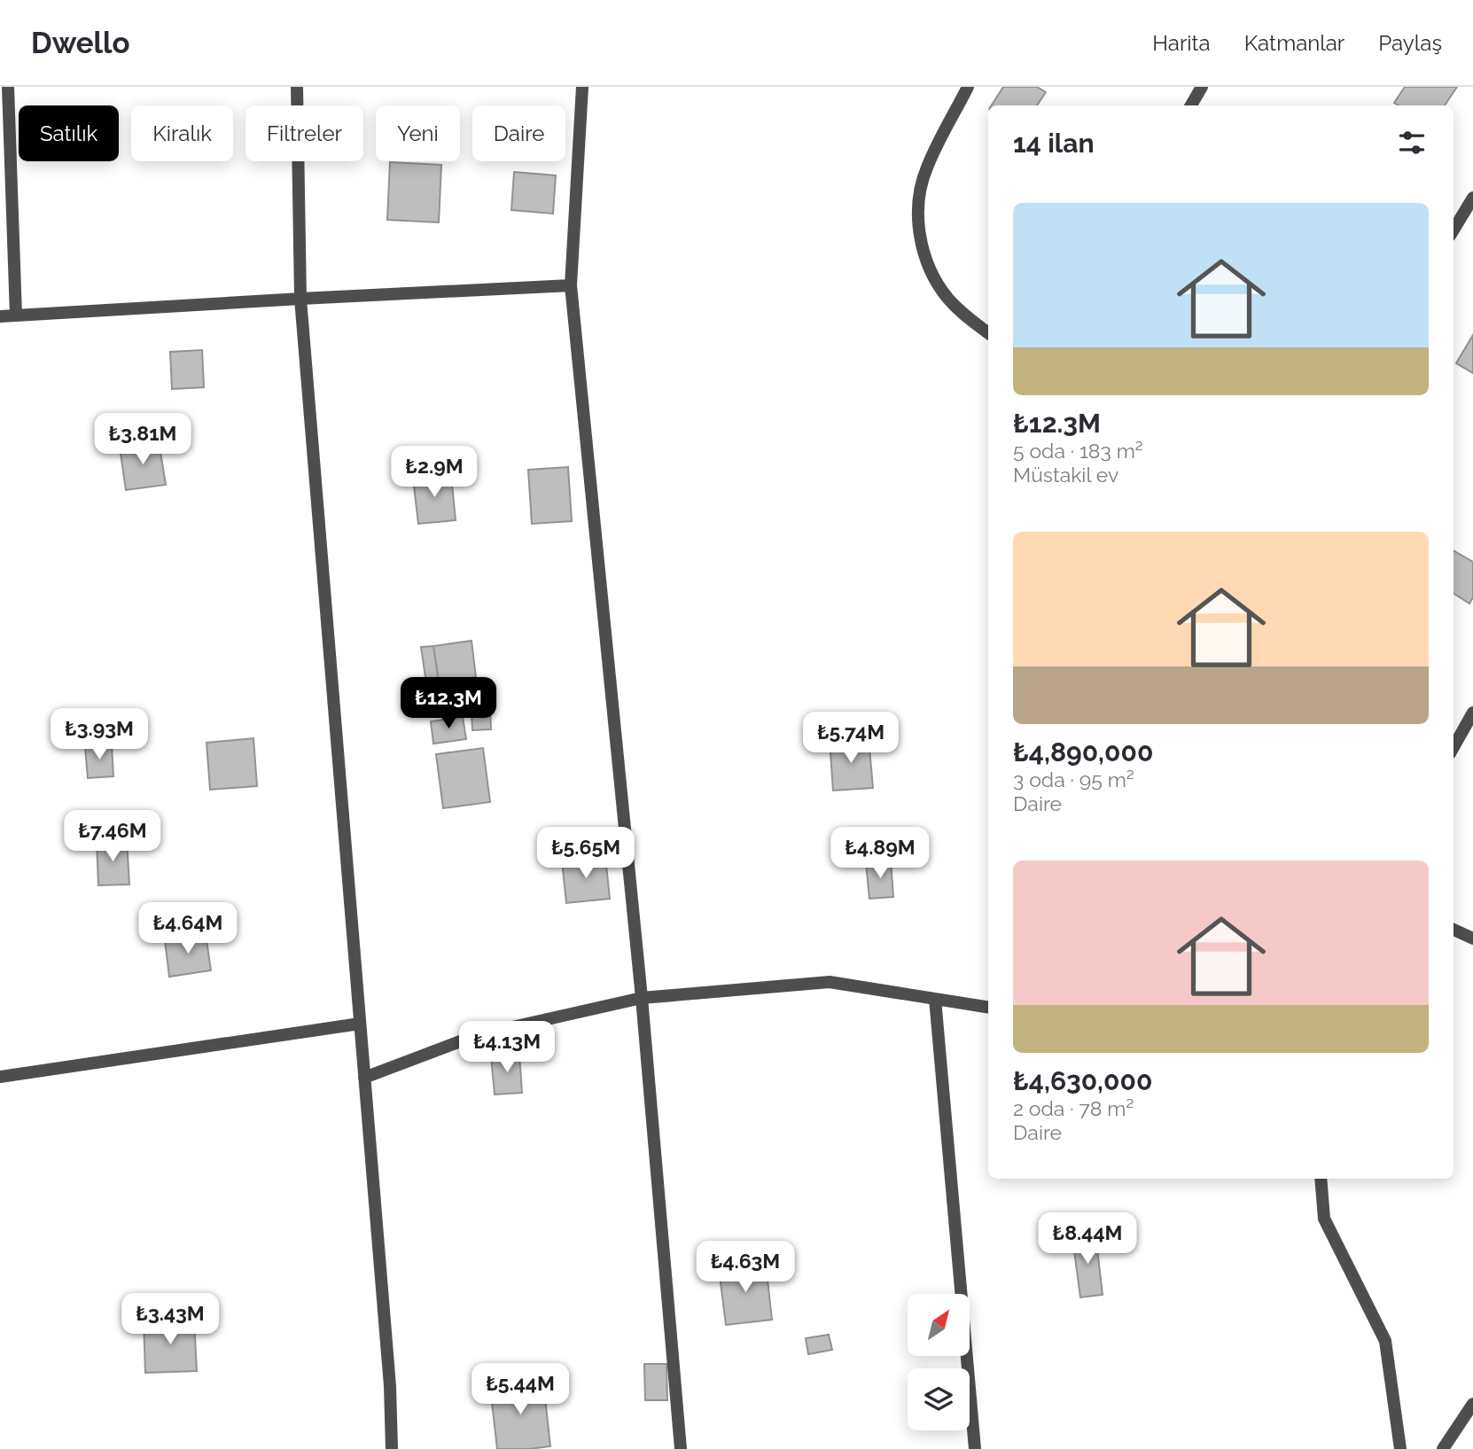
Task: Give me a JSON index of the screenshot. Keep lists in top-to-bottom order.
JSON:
{
  "north": "top right",
  "page": {
    "header": "Dwello",
    "nav": ["Harita", "Katmanlar", "Paylaş"],
    "chip": [
      "Satılık",
      "Kiralık",
      "Filtreler",
      "Yeni",
      "Daire"
    ],
    "heading": "14 ilan",
    "list": [
      {
        "name": "₺12.3M",
        "note": "5 oda · 183 m² · Müstakil ev"
      },
      {
        "name": "₺4,890,000",
        "note": "3 oda · 95 m² · Daire"
      },
      {
        "name": "₺4,630,000",
        "note": "2 oda · 78 m² · Daire"
      }
    ],
    "price": [
      "₺3.81M",
      "₺2.9M",
      "₺12.3M",
      "₺3.93M",
      "₺5.74M",
      "₺7.46M",
      "₺5.65M",
      "₺4.89M",
      "₺4.64M",
      "₺4.13M",
      "₺8.44M",
      "₺4.63M",
      "₺3.43M",
      "₺5.44M"
    ]
  }
}
